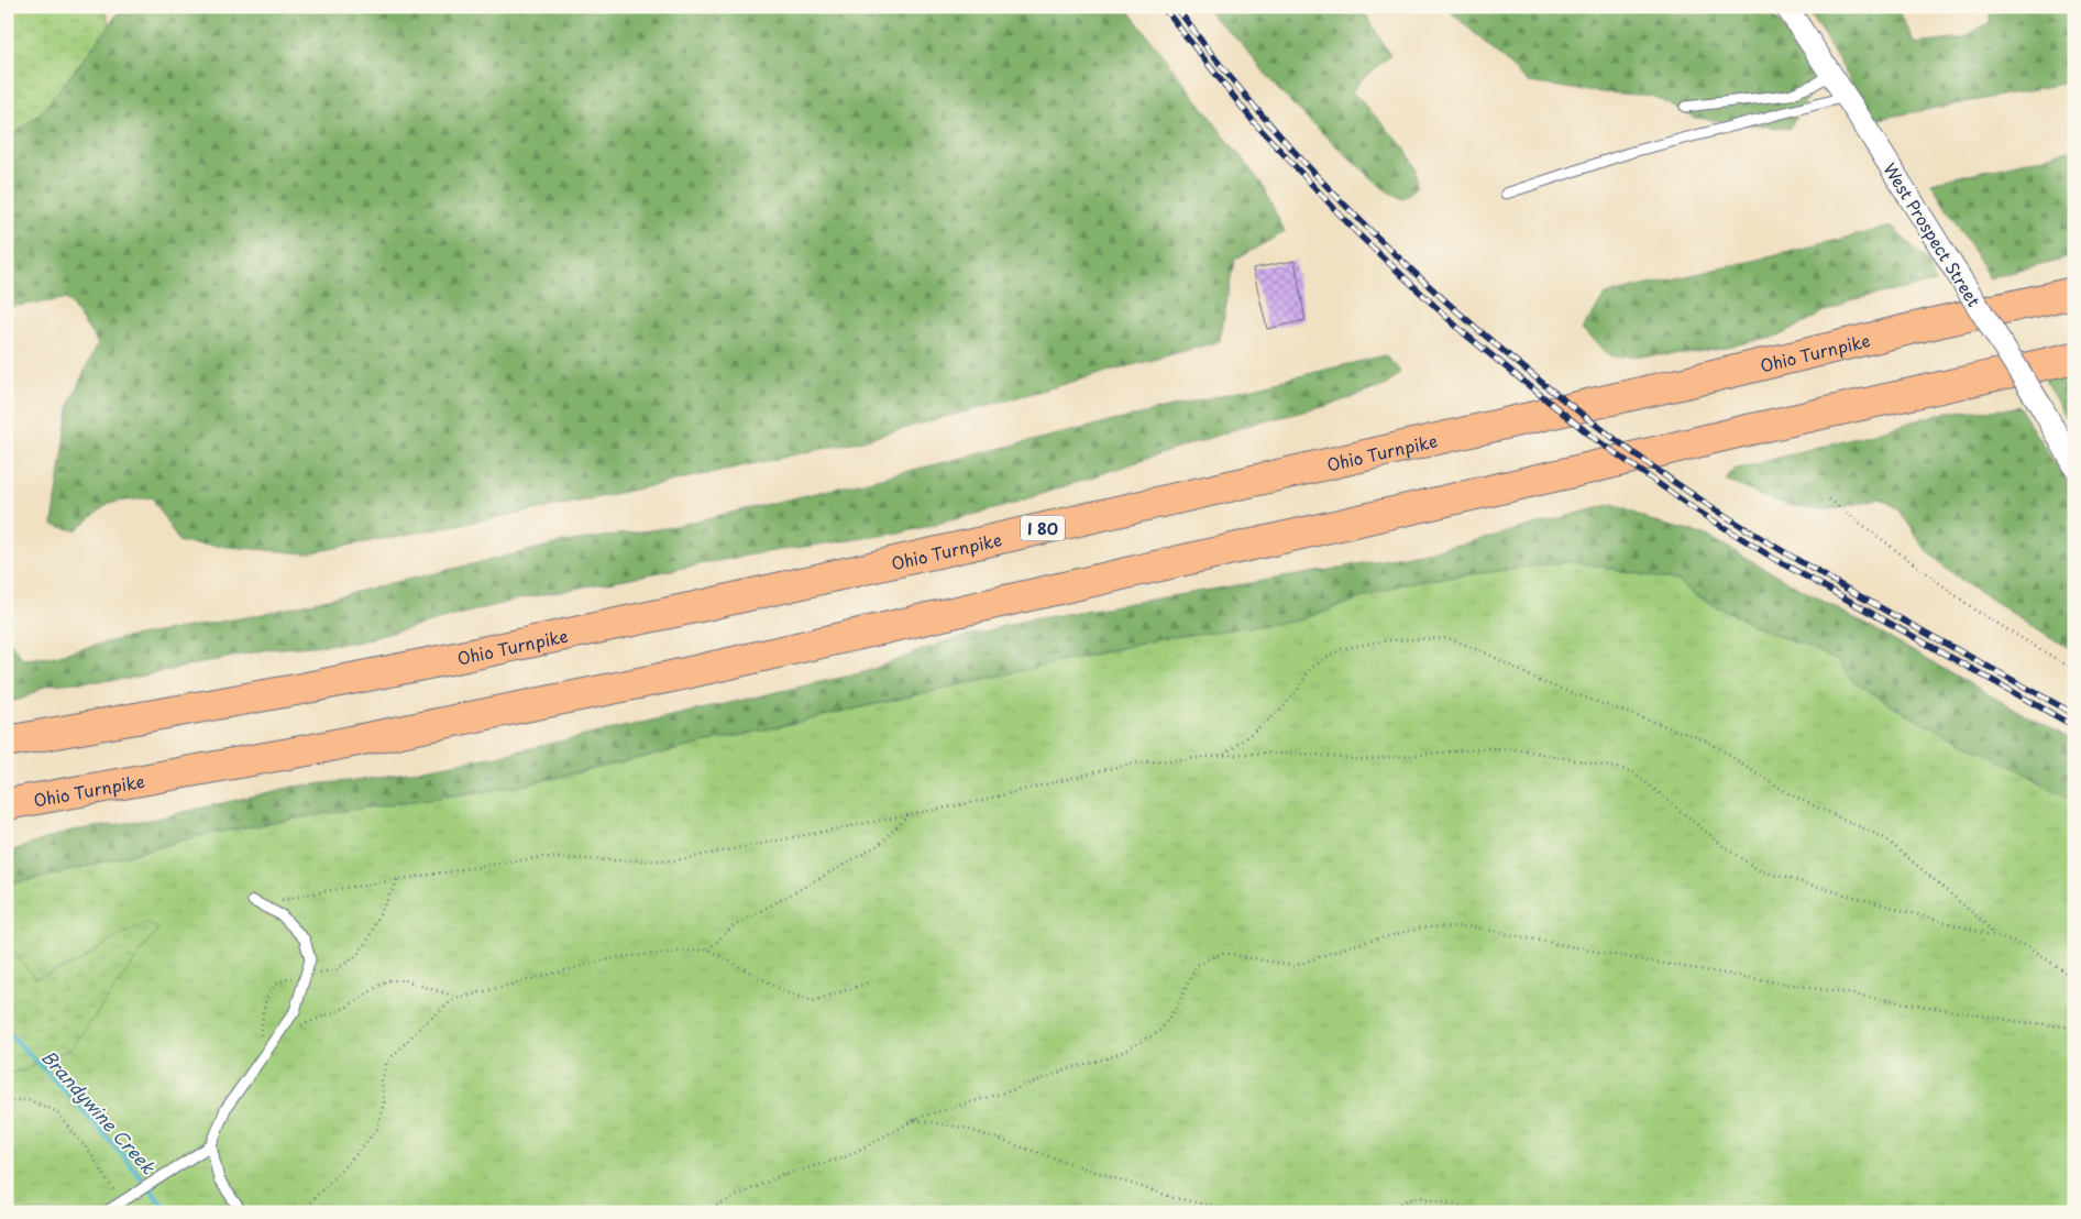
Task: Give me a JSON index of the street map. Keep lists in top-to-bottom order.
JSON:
{
  "streets": {
    "highway": ["Ohio Turnpike", "I 80"],
    "street": ["West Prospect Street"]
  },
  "water": ["Brandywine Creek"]
}
